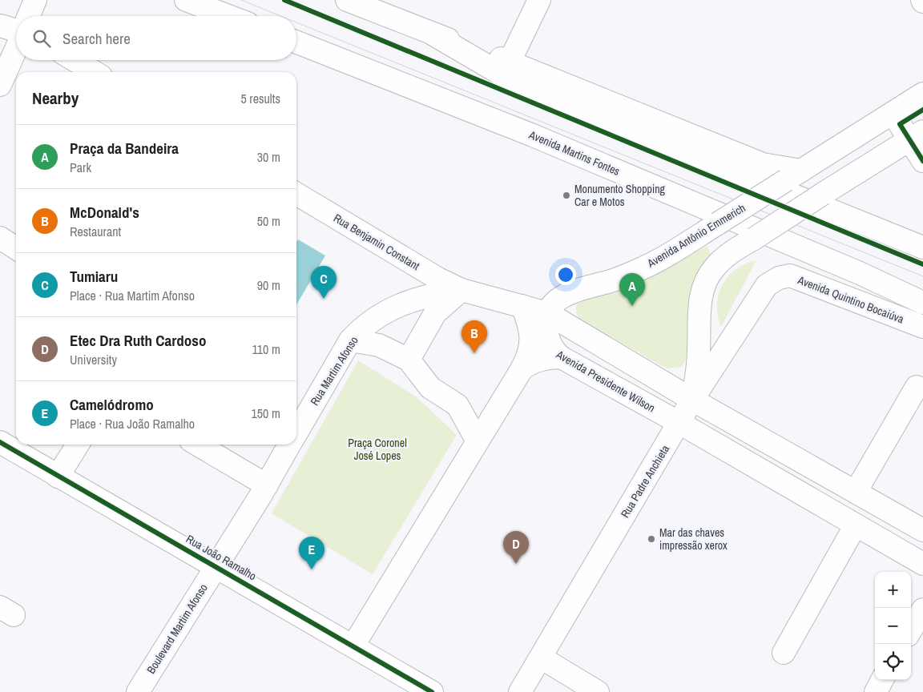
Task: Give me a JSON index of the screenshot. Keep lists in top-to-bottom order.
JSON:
{
  "streets": {
    "main road": [
      "Avenida Martins Fontes",
      "Avenida Antônio Emmerich",
      "Rua Benjamin Constant",
      "Avenida Quintino Bocaiúva",
      "Rua Martim Afonso",
      "Avenida Presidente Wilson",
      "Rua Padre Anchieta",
      "Rua João Ramalho",
      "Boulevard Martim Afonso"
    ]
  },
  "crossings": [
    ["Avenida Antônio Emmerich", "Rua Martim Afonso"],
    ["Avenida Antônio Emmerich", "Avenida Presidente Wilson"],
    ["Rua Benjamin Constant", "Rua Martim Afonso"],
    ["Avenida Quintino Bocaiúva", "Rua Padre Anchieta"],
    ["Rua Martim Afonso", "Avenida Presidente Wilson"],
    ["Rua Martim Afonso", "Rua João Ramalho"],
    ["Rua Martim Afonso", "Boulevard Martim Afonso"],
    ["Avenida Presidente Wilson", "Rua Padre Anchieta"],
    ["Rua João Ramalho", "Boulevard Martim Afonso"]
  ],
  "parks": ["Praça Coronel José Lopes"],
  "places": ["Monumento Shopping Car e Motos", "Mar das chaves impressão xerox"],
  "page": {
    "search": "Search here",
    "heading": ["Nearby", "5 results"],
    "list": [
      {
        "mark": "A",
        "name": "Praça da Bandeira",
        "note": "Park",
        "value": "30 m"
      },
      {
        "mark": "B",
        "name": "McDonald's",
        "note": "Restaurant",
        "value": "50 m"
      },
      {
        "mark": "C",
        "name": "Tumiaru",
        "note": "Place · Rua Martim Afonso",
        "value": "90 m"
      },
      {
        "mark": "D",
        "name": "Etec Dra Ruth Cardoso",
        "note": "University",
        "value": "110 m"
      },
      {
        "mark": "E",
        "name": "Camelódromo",
        "note": "Place · Rua João Ramalho",
        "value": "150 m"
      }
    ],
    "pins": [
      "C",
      "A",
      "B",
      "D",
      "E"
    ],
    "map_buttons": ["+", "−"]
  }
}
